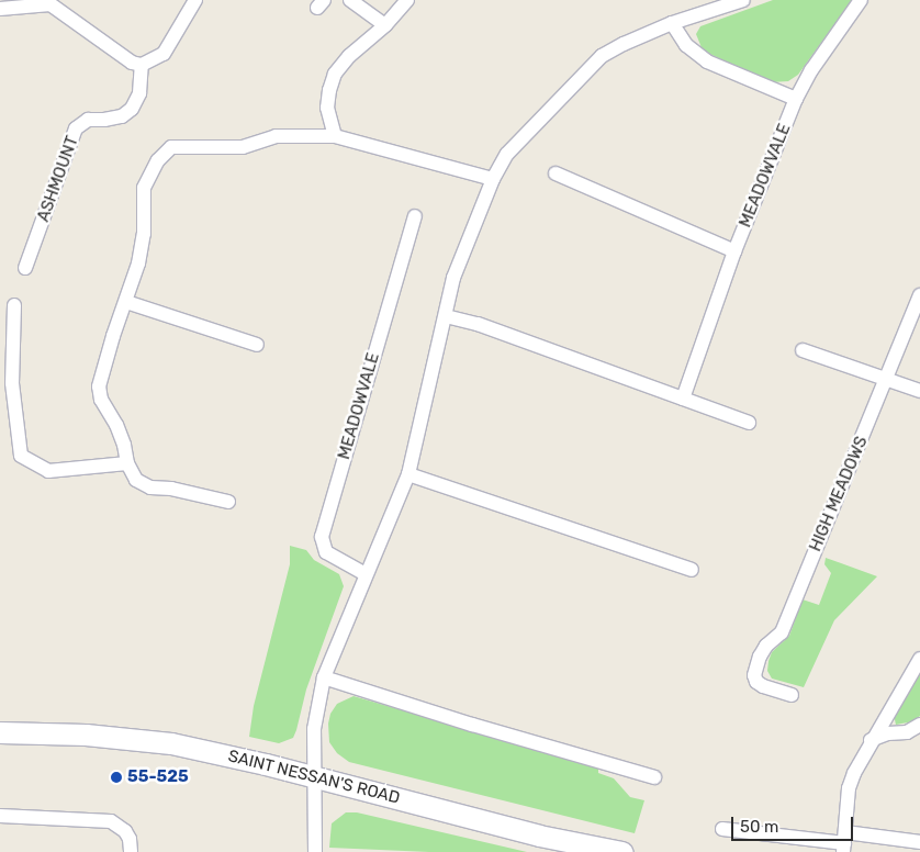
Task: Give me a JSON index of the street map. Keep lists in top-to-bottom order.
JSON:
{
  "streets": {
    "main road": ["SAINT NESSAN'S ROAD"],
    "street": ["MEADOWVALE", "ASHMOUNT", "HIGH MEADOWS"]
  },
  "places": ["55-525"],
  "scale_bar": "50 m"
}
